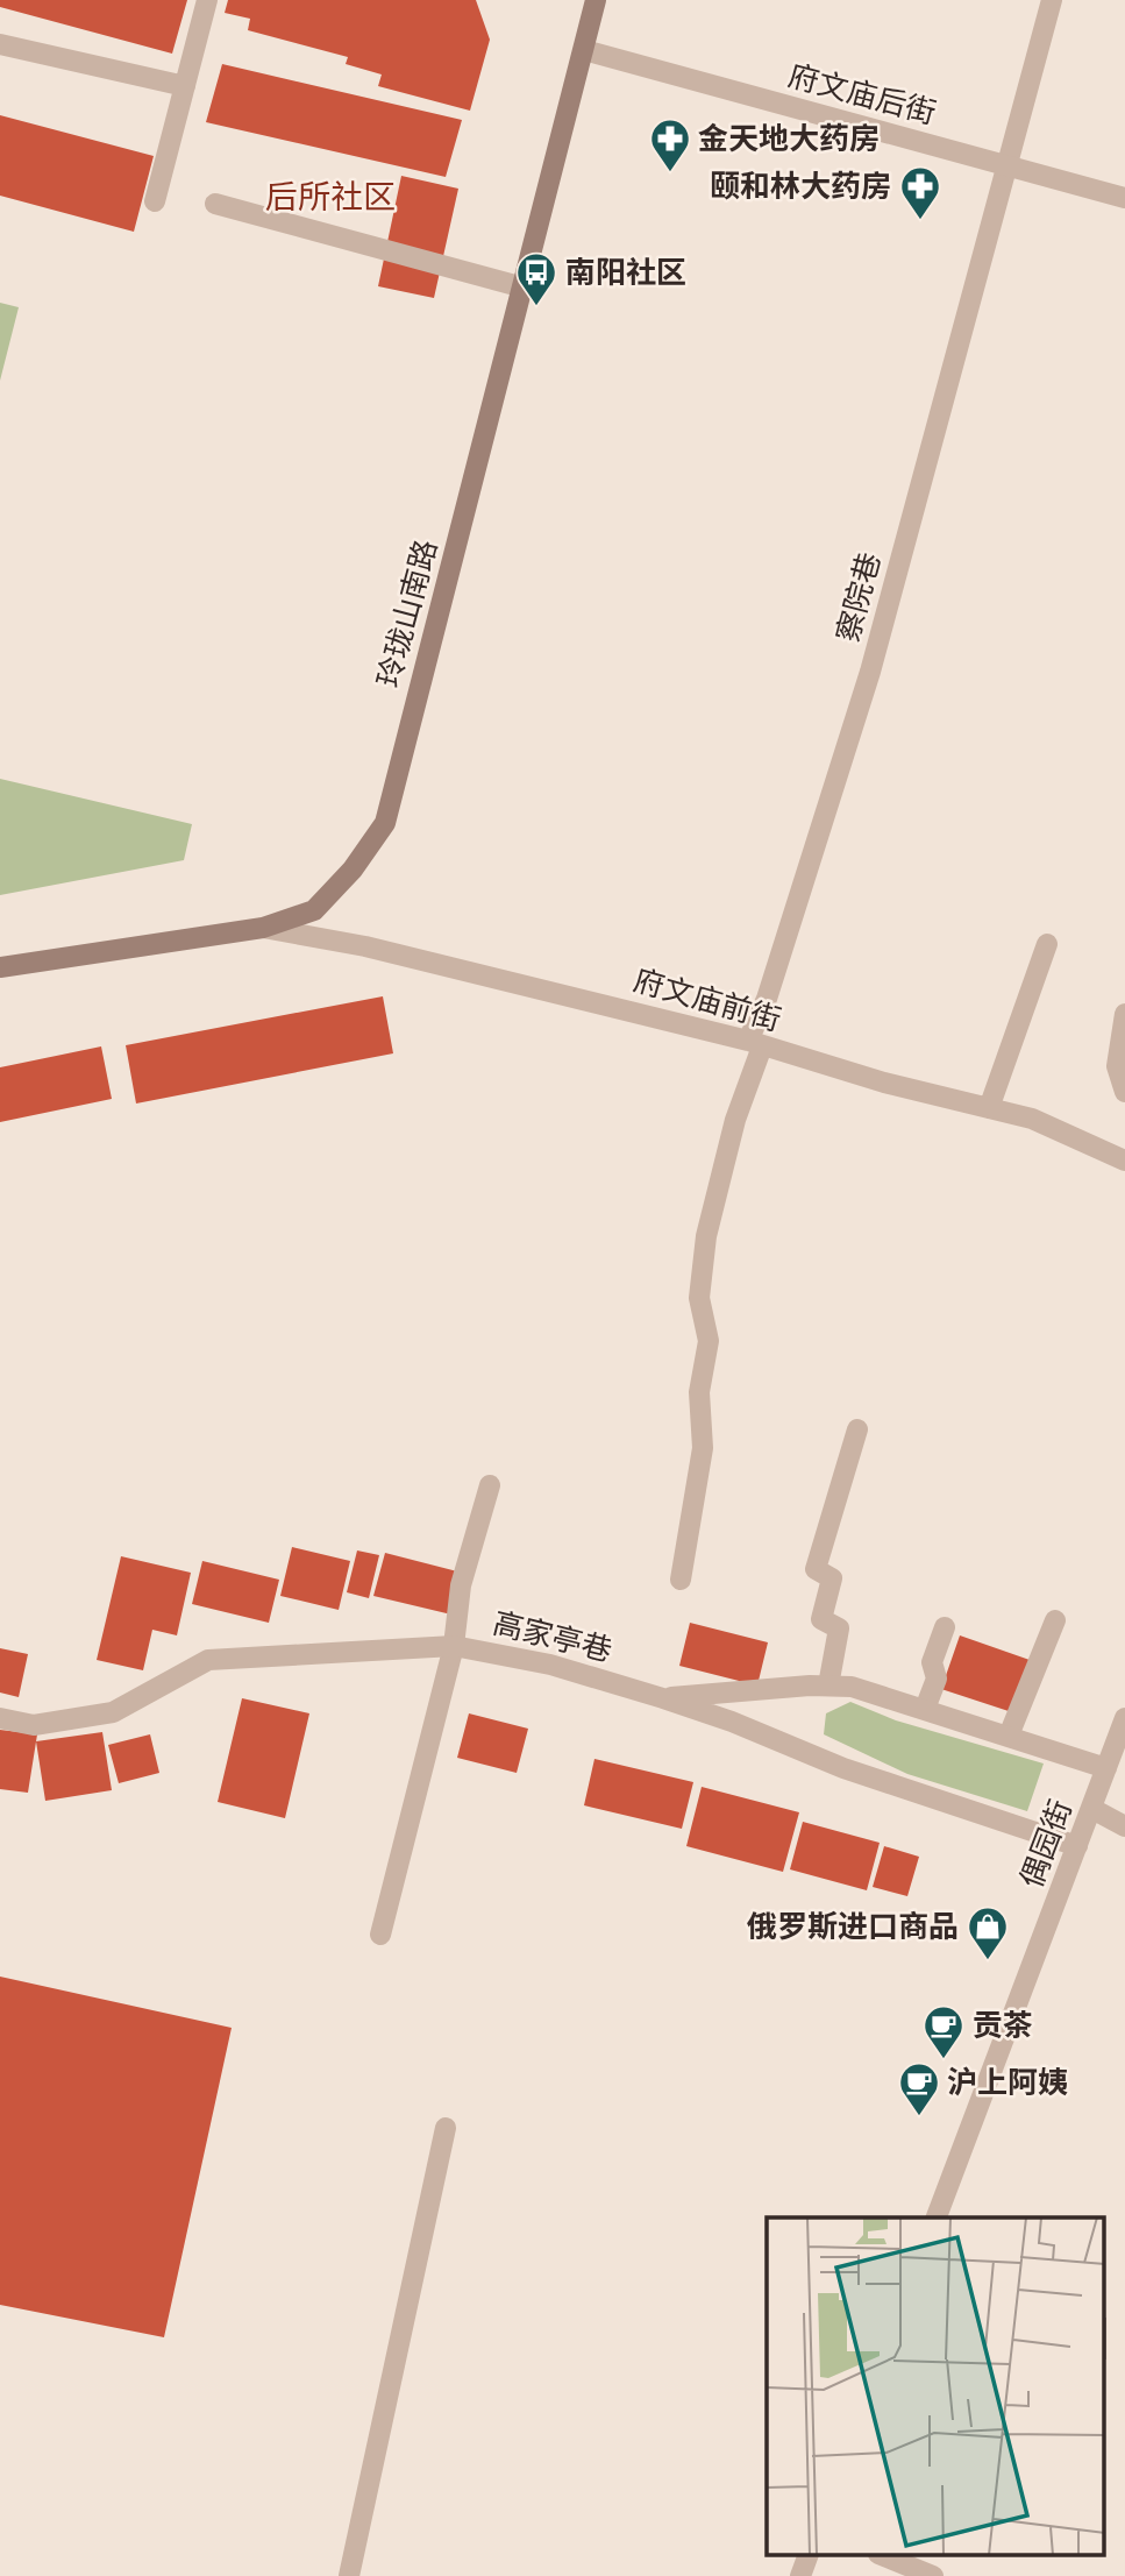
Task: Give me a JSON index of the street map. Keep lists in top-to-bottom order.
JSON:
{
  "streets": {
    "street": [
      "府文庙后街",
      "察院巷",
      "玲珑山南路",
      "府文庙前街",
      "高家亭巷",
      "偶园街"
    ]
  },
  "crossings": [
    ["府文庙后街", "察院巷"],
    ["府文庙后街", "玲珑山南路"],
    ["察院巷", "府文庙前街"],
    ["玲珑山南路", "府文庙前街"],
    ["高家亭巷", "偶园街"]
  ],
  "districts": ["后所社区"],
  "places": {
    "pharmacy": ["金天地大药房", "颐和林大药房"],
    "bus stop": ["南阳社区"],
    "shop": ["俄罗斯进口商品"],
    "cafe": ["贡茶", "沪上阿姨"]
  }
}
